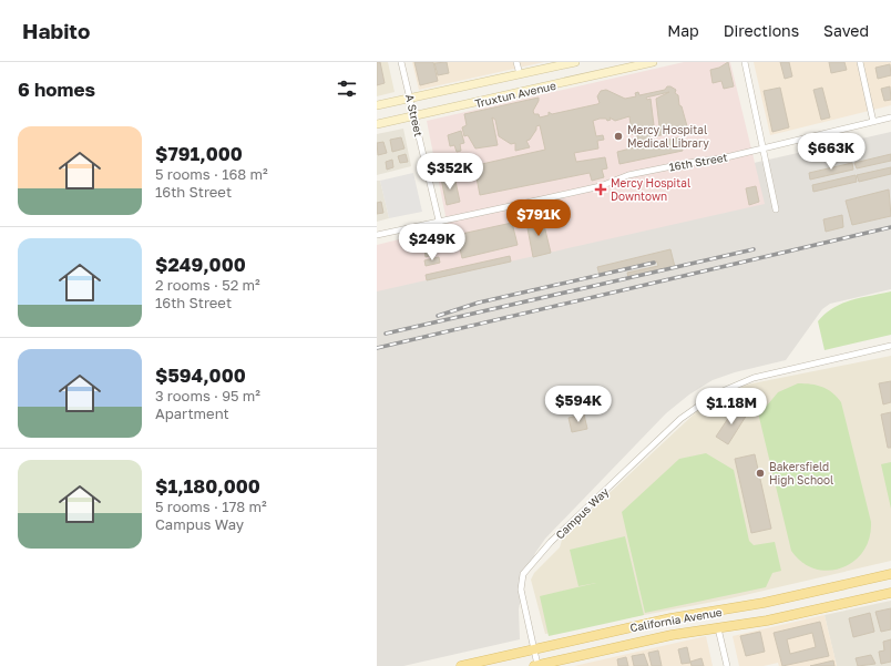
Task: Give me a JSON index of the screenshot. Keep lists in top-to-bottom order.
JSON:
{
  "streets": {
    "main road": ["Truxtun Avenue", "California Avenue"],
    "street": ["A Street", "16th Street", "Campus Way"]
  },
  "crossings": [
    ["Truxtun Avenue", "A Street"],
    ["A Street", "16th Street"],
    ["Campus Way", "California Avenue"]
  ],
  "places": {
    "other": ["Mercy Hospital Medical Library", "Bakersfield High School"],
    "health": ["Mercy Hospital Downtown"]
  },
  "page": {
    "header": "Habito",
    "nav": ["Map", "Directions", "Saved"],
    "heading": "6 homes",
    "list": [
      {
        "name": "$791,000",
        "note": "5 rooms · 168 m² · 16th Street"
      },
      {
        "name": "$249,000",
        "note": "2 rooms · 52 m² · 16th Street"
      },
      {
        "name": "$594,000",
        "note": "3 rooms · 95 m² · Apartment"
      },
      {
        "name": "$1,180,000",
        "note": "5 rooms · 178 m² · Campus Way"
      }
    ],
    "price": [
      "$663K",
      "$352K",
      "$791K",
      "$249K",
      "$594K",
      "$1.18M"
    ]
  }
}
